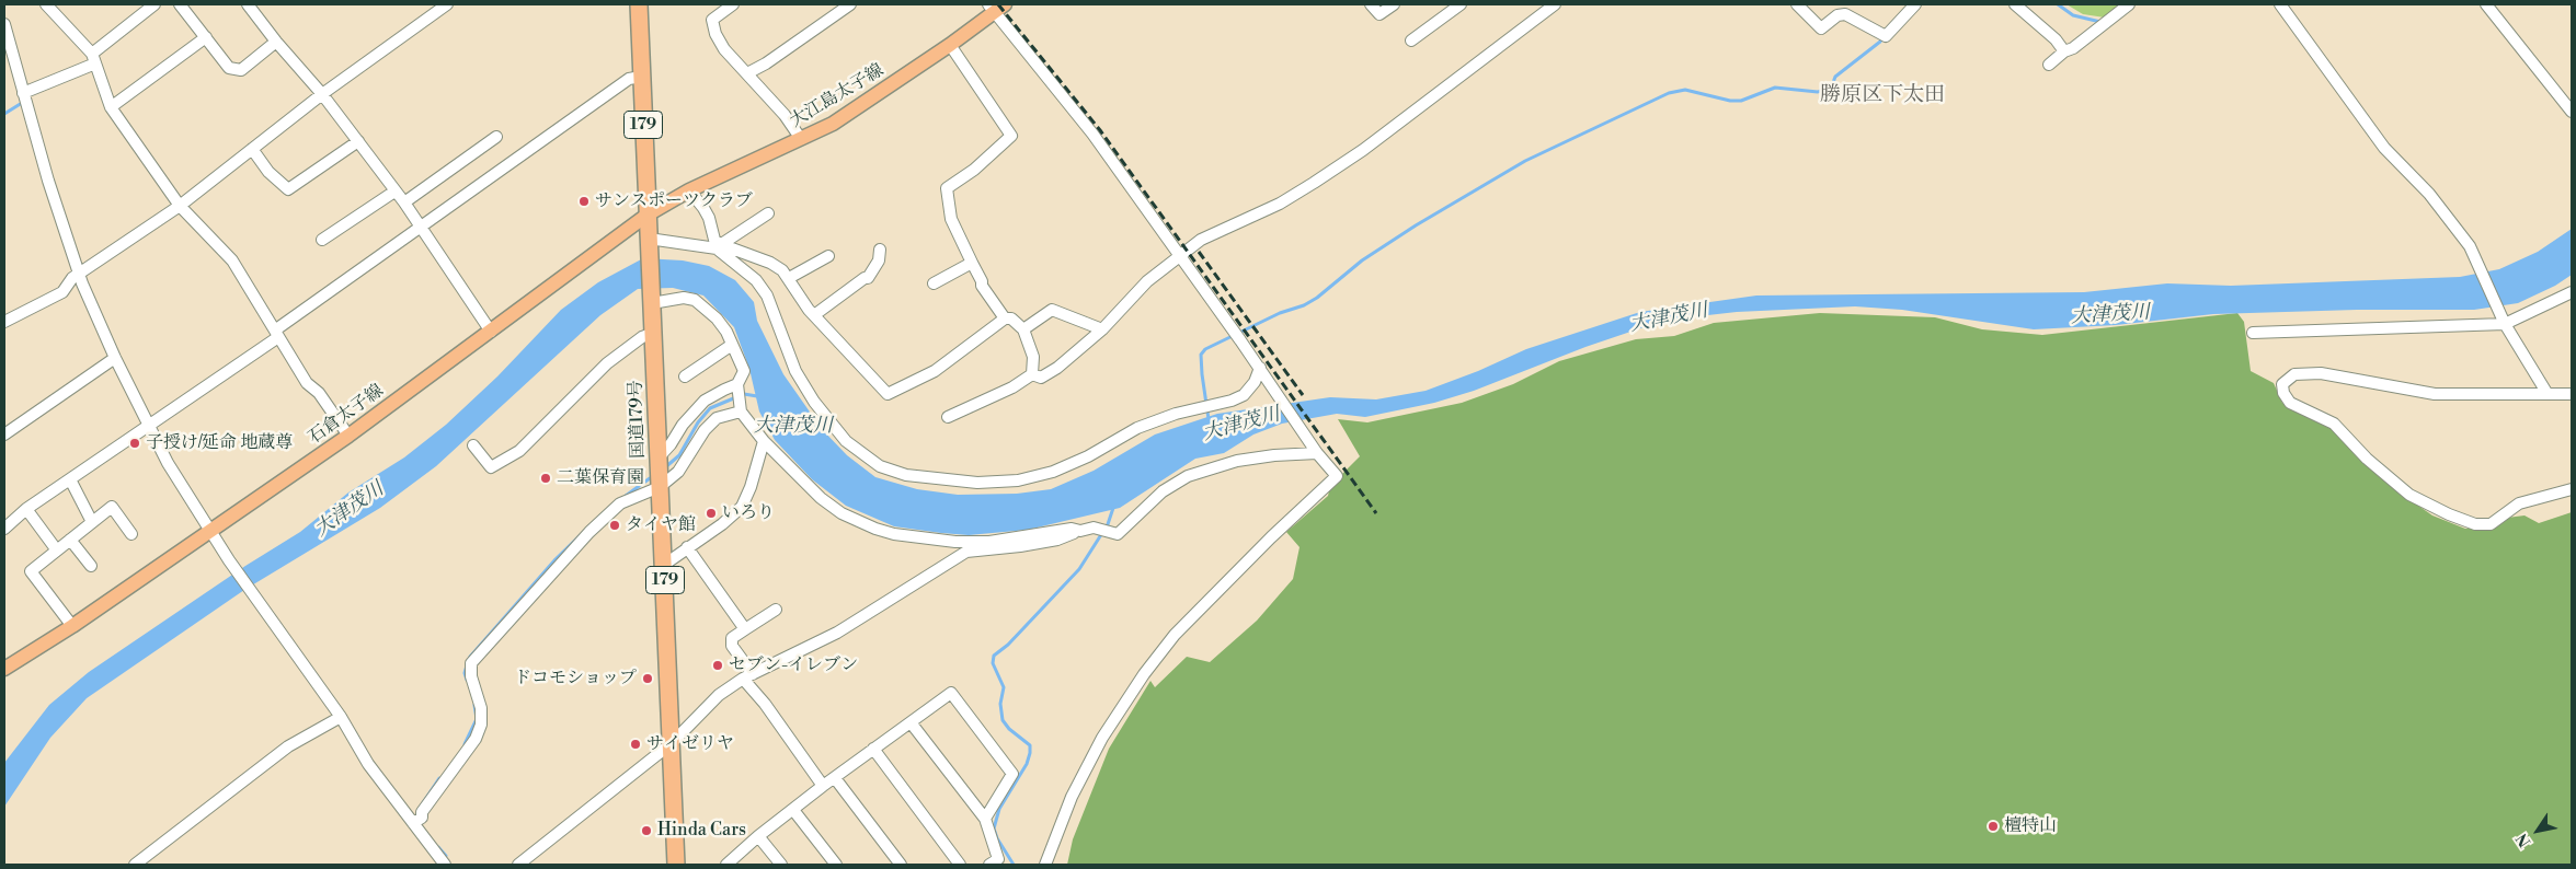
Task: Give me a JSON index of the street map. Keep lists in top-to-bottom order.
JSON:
{
  "streets": {
    "highway": ["179", "国道179号"],
    "main road": ["大江島太子線", "石倉太子線"]
  },
  "crossings": [
    ["大江島太子線", "石倉太子線"],
    ["大江島太子線", "国道179号"],
    ["石倉太子線", "国道179号"]
  ],
  "districts": ["勝原区下太田"],
  "water": ["大津茂川"],
  "places": [
    "サンスポーツクラブ",
    "子授け/延命 地蔵尊",
    "二葉保育園",
    "いろり",
    "タイヤ館",
    "セブン-イレブン",
    "ドコモショップ",
    "サイゼリヤ",
    "檀特山",
    "Hinda Cars"
  ],
  "north": "bottom left"
}
